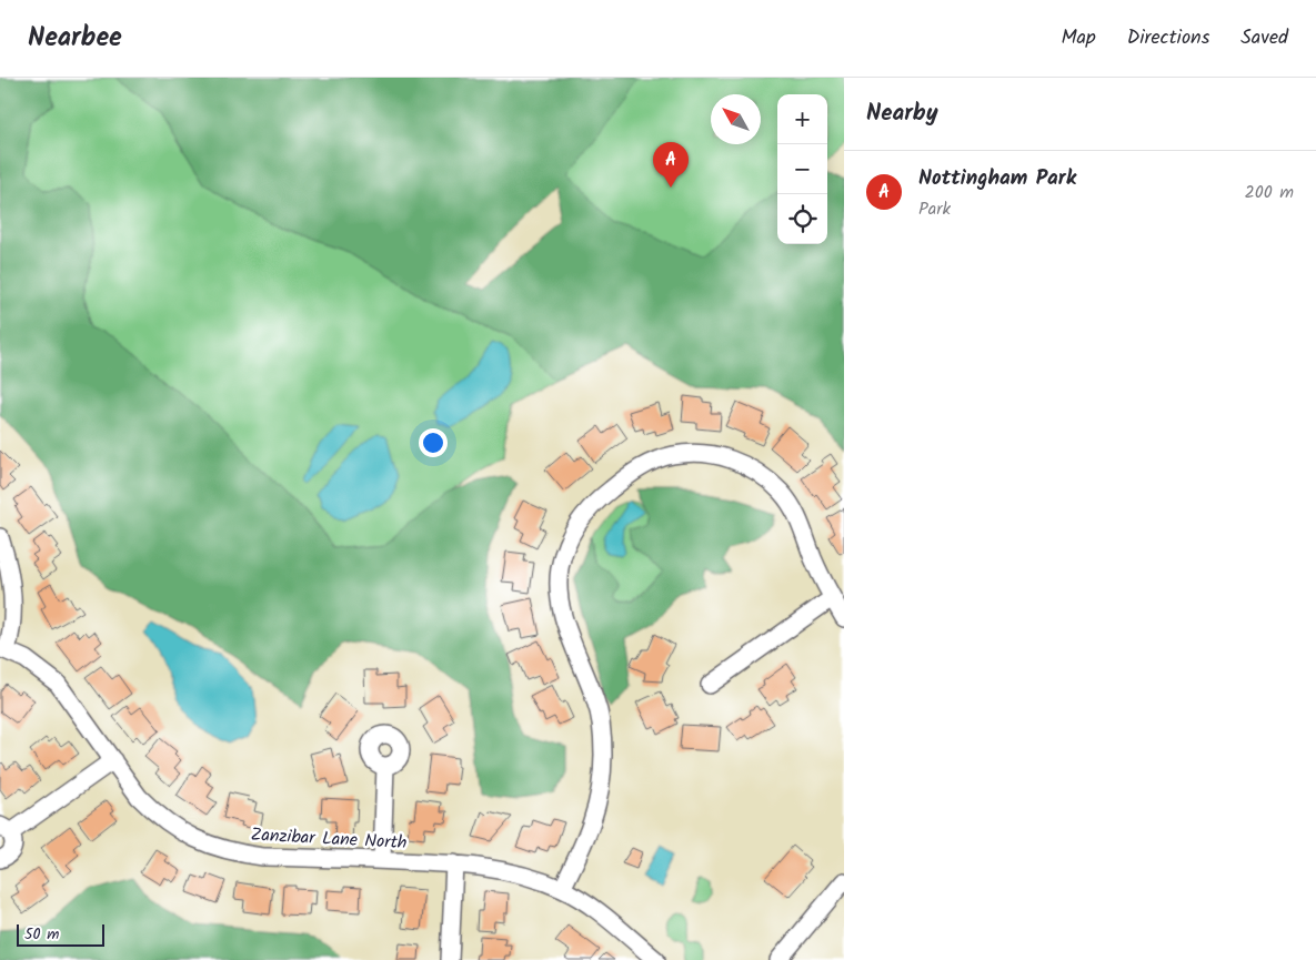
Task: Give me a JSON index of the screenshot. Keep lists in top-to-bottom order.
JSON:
{
  "streets": {
    "street": ["Zanzibar Lane North"]
  },
  "scale_bar": "50 m",
  "north": "top left",
  "page": {
    "header": "Nearbee",
    "nav": ["Map", "Directions", "Saved"],
    "heading": "Nearby",
    "map_buttons": ["+", "−"],
    "pins": "A",
    "list": [
      {
        "mark": "A",
        "name": "Nottingham Park",
        "note": "Park",
        "value": "200 m"
      }
    ],
    "scale": "50 m"
  }
}
